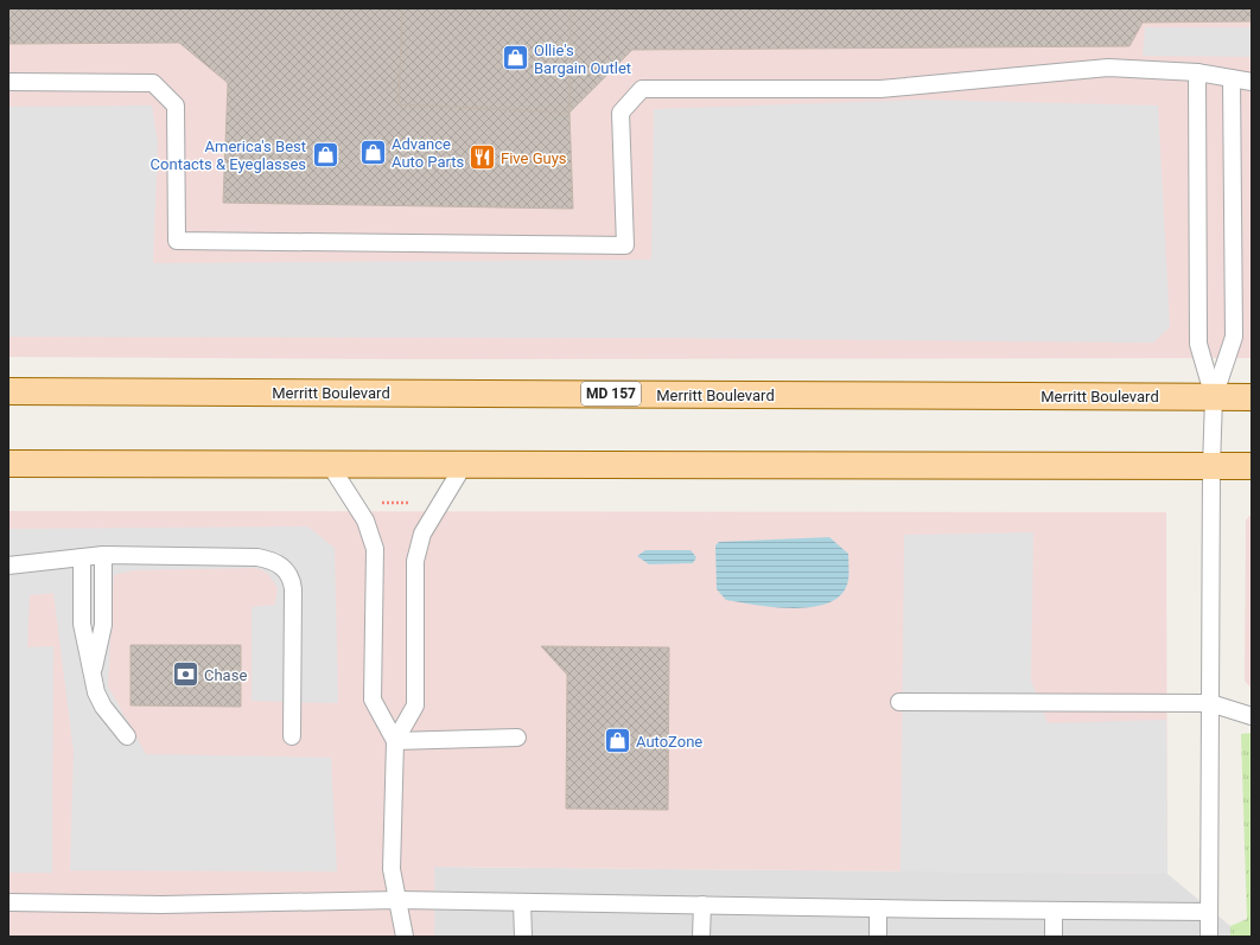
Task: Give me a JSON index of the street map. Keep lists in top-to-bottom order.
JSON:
{
  "streets": {
    "main road": ["Merritt Boulevard", "MD 157"]
  },
  "places": {
    "shop": [
      "Ollie's Bargain Outlet",
      "Advance Auto Parts",
      "America's Best Contacts & Eyeglasses",
      "AutoZone"
    ],
    "restaurant": ["Five Guys"],
    "bank": ["Chase"]
  }
}
